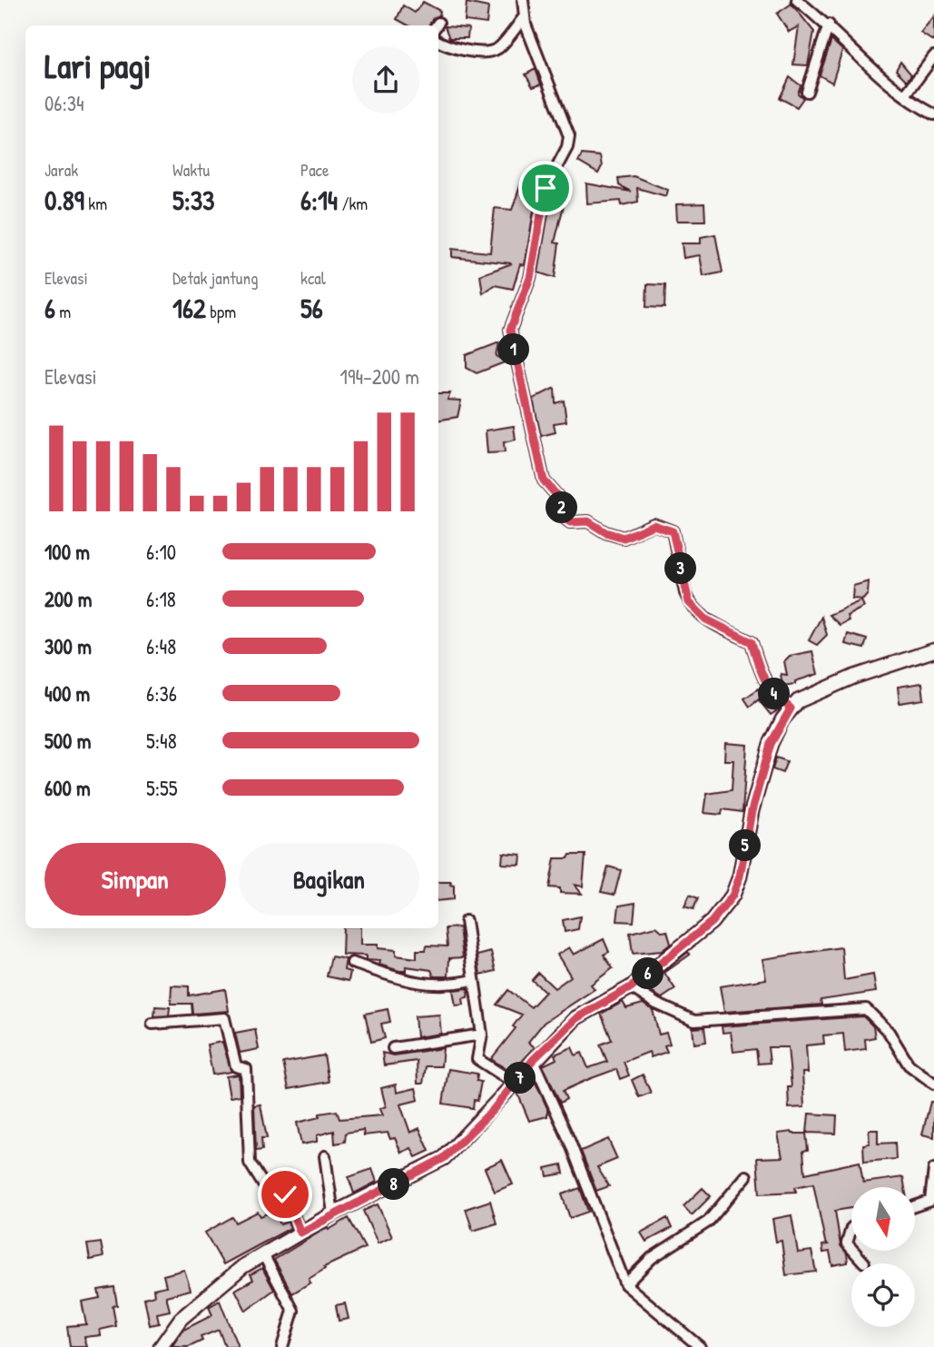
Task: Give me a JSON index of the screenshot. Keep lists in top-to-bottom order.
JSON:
{
  "north": "bottom",
  "page": {
    "heading": ["Lari pagi", "06:34"],
    "stats": [
      ["Jarak", "0.89 km"],
      ["Waktu", "5:33"],
      ["Pace", "6:14 /km"],
      ["Elevasi", "6 m"],
      ["Detak jantung", "162 bpm"],
      ["kcal", "56"]
    ],
    "pins": [
      "1",
      "2",
      "3",
      "4",
      "5",
      "6",
      "7",
      "8"
    ],
    "chart": ["Elevasi", "194–200 m"],
    "list": [
      {
        "name": "100 m",
        "note": "6:10"
      },
      {
        "name": "200 m",
        "note": "6:18"
      },
      {
        "name": "300 m",
        "note": "6:48"
      },
      {
        "name": "400 m",
        "note": "6:36"
      },
      {
        "name": "500 m",
        "note": "5:48"
      },
      {
        "name": "600 m",
        "note": "5:55"
      }
    ],
    "buttons": ["Simpan", "Bagikan"]
  }
}
